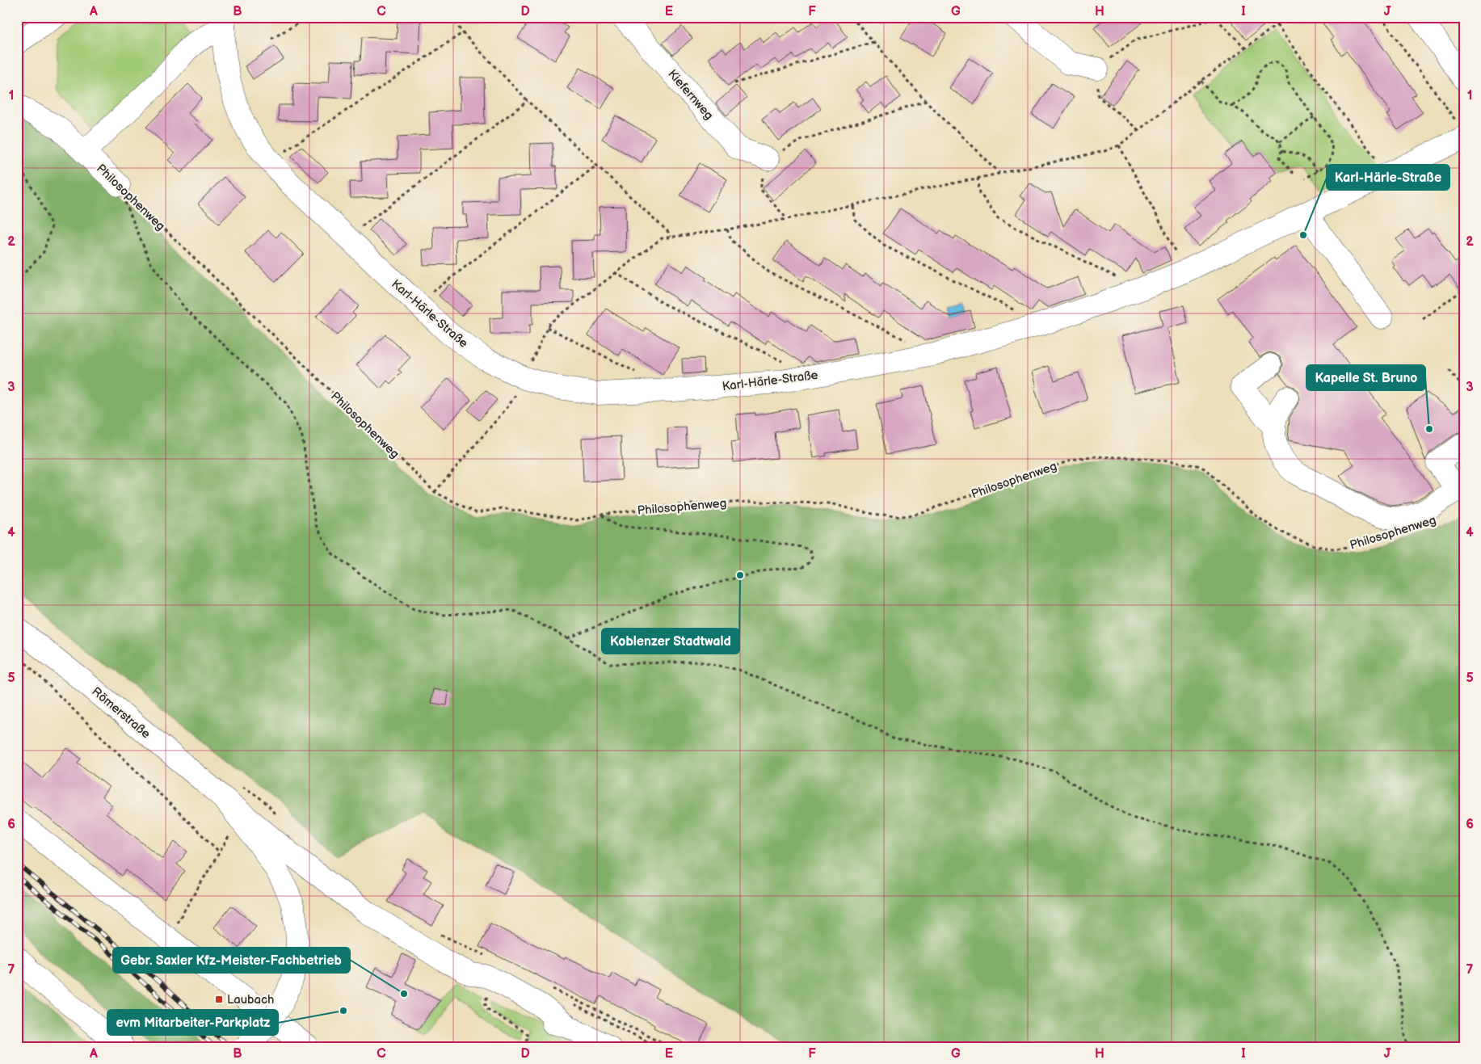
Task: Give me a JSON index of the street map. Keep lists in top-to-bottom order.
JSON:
{
  "streets": {
    "main road": [
      "Kiefernweg",
      "Philosophenweg",
      "Karl-Härle-Straße",
      "Römerstraße"
    ]
  },
  "places": {
    "other": [
      "Karl-Härle-Straße",
      "Kapelle St. Bruno",
      "Koblenzer Stadtwald",
      "Gebr. Saxler Kfz-Meister-Fachbetrieb",
      "evm Mitarbeiter-Parkplatz"
    ],
    "transit": ["Laubach"]
  },
  "grid": {
    "columns": [
      "A",
      "B",
      "C",
      "D",
      "E",
      "F",
      "G",
      "H",
      "I",
      "J"
    ],
    "rows": [
      "1",
      "2",
      "3",
      "4",
      "5",
      "6",
      "7"
    ]
  }
}
